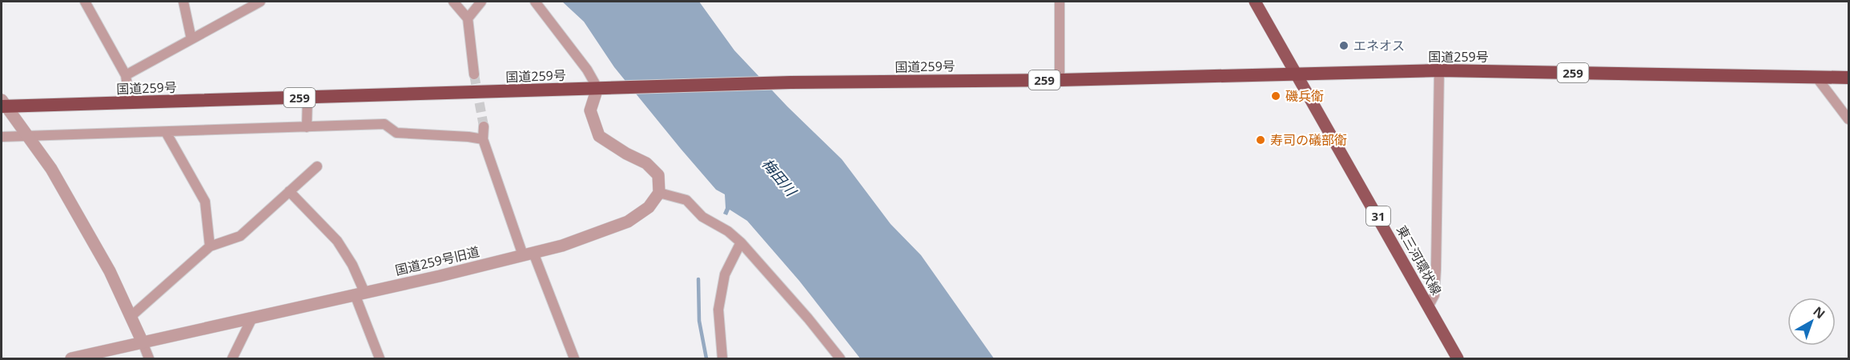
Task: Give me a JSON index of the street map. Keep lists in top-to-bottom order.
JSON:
{
  "streets": {
    "highway": ["国道259号", "259"],
    "main road": ["31", "東三河環状線"],
    "street": ["国道259号旧道"]
  },
  "crossings": [
    ["国道259号", "東三河環状線"]
  ],
  "water": ["梅田川"],
  "places": ["エネオス", "磯兵衛", "寿司の礒部衛"],
  "north": "top right"
}
